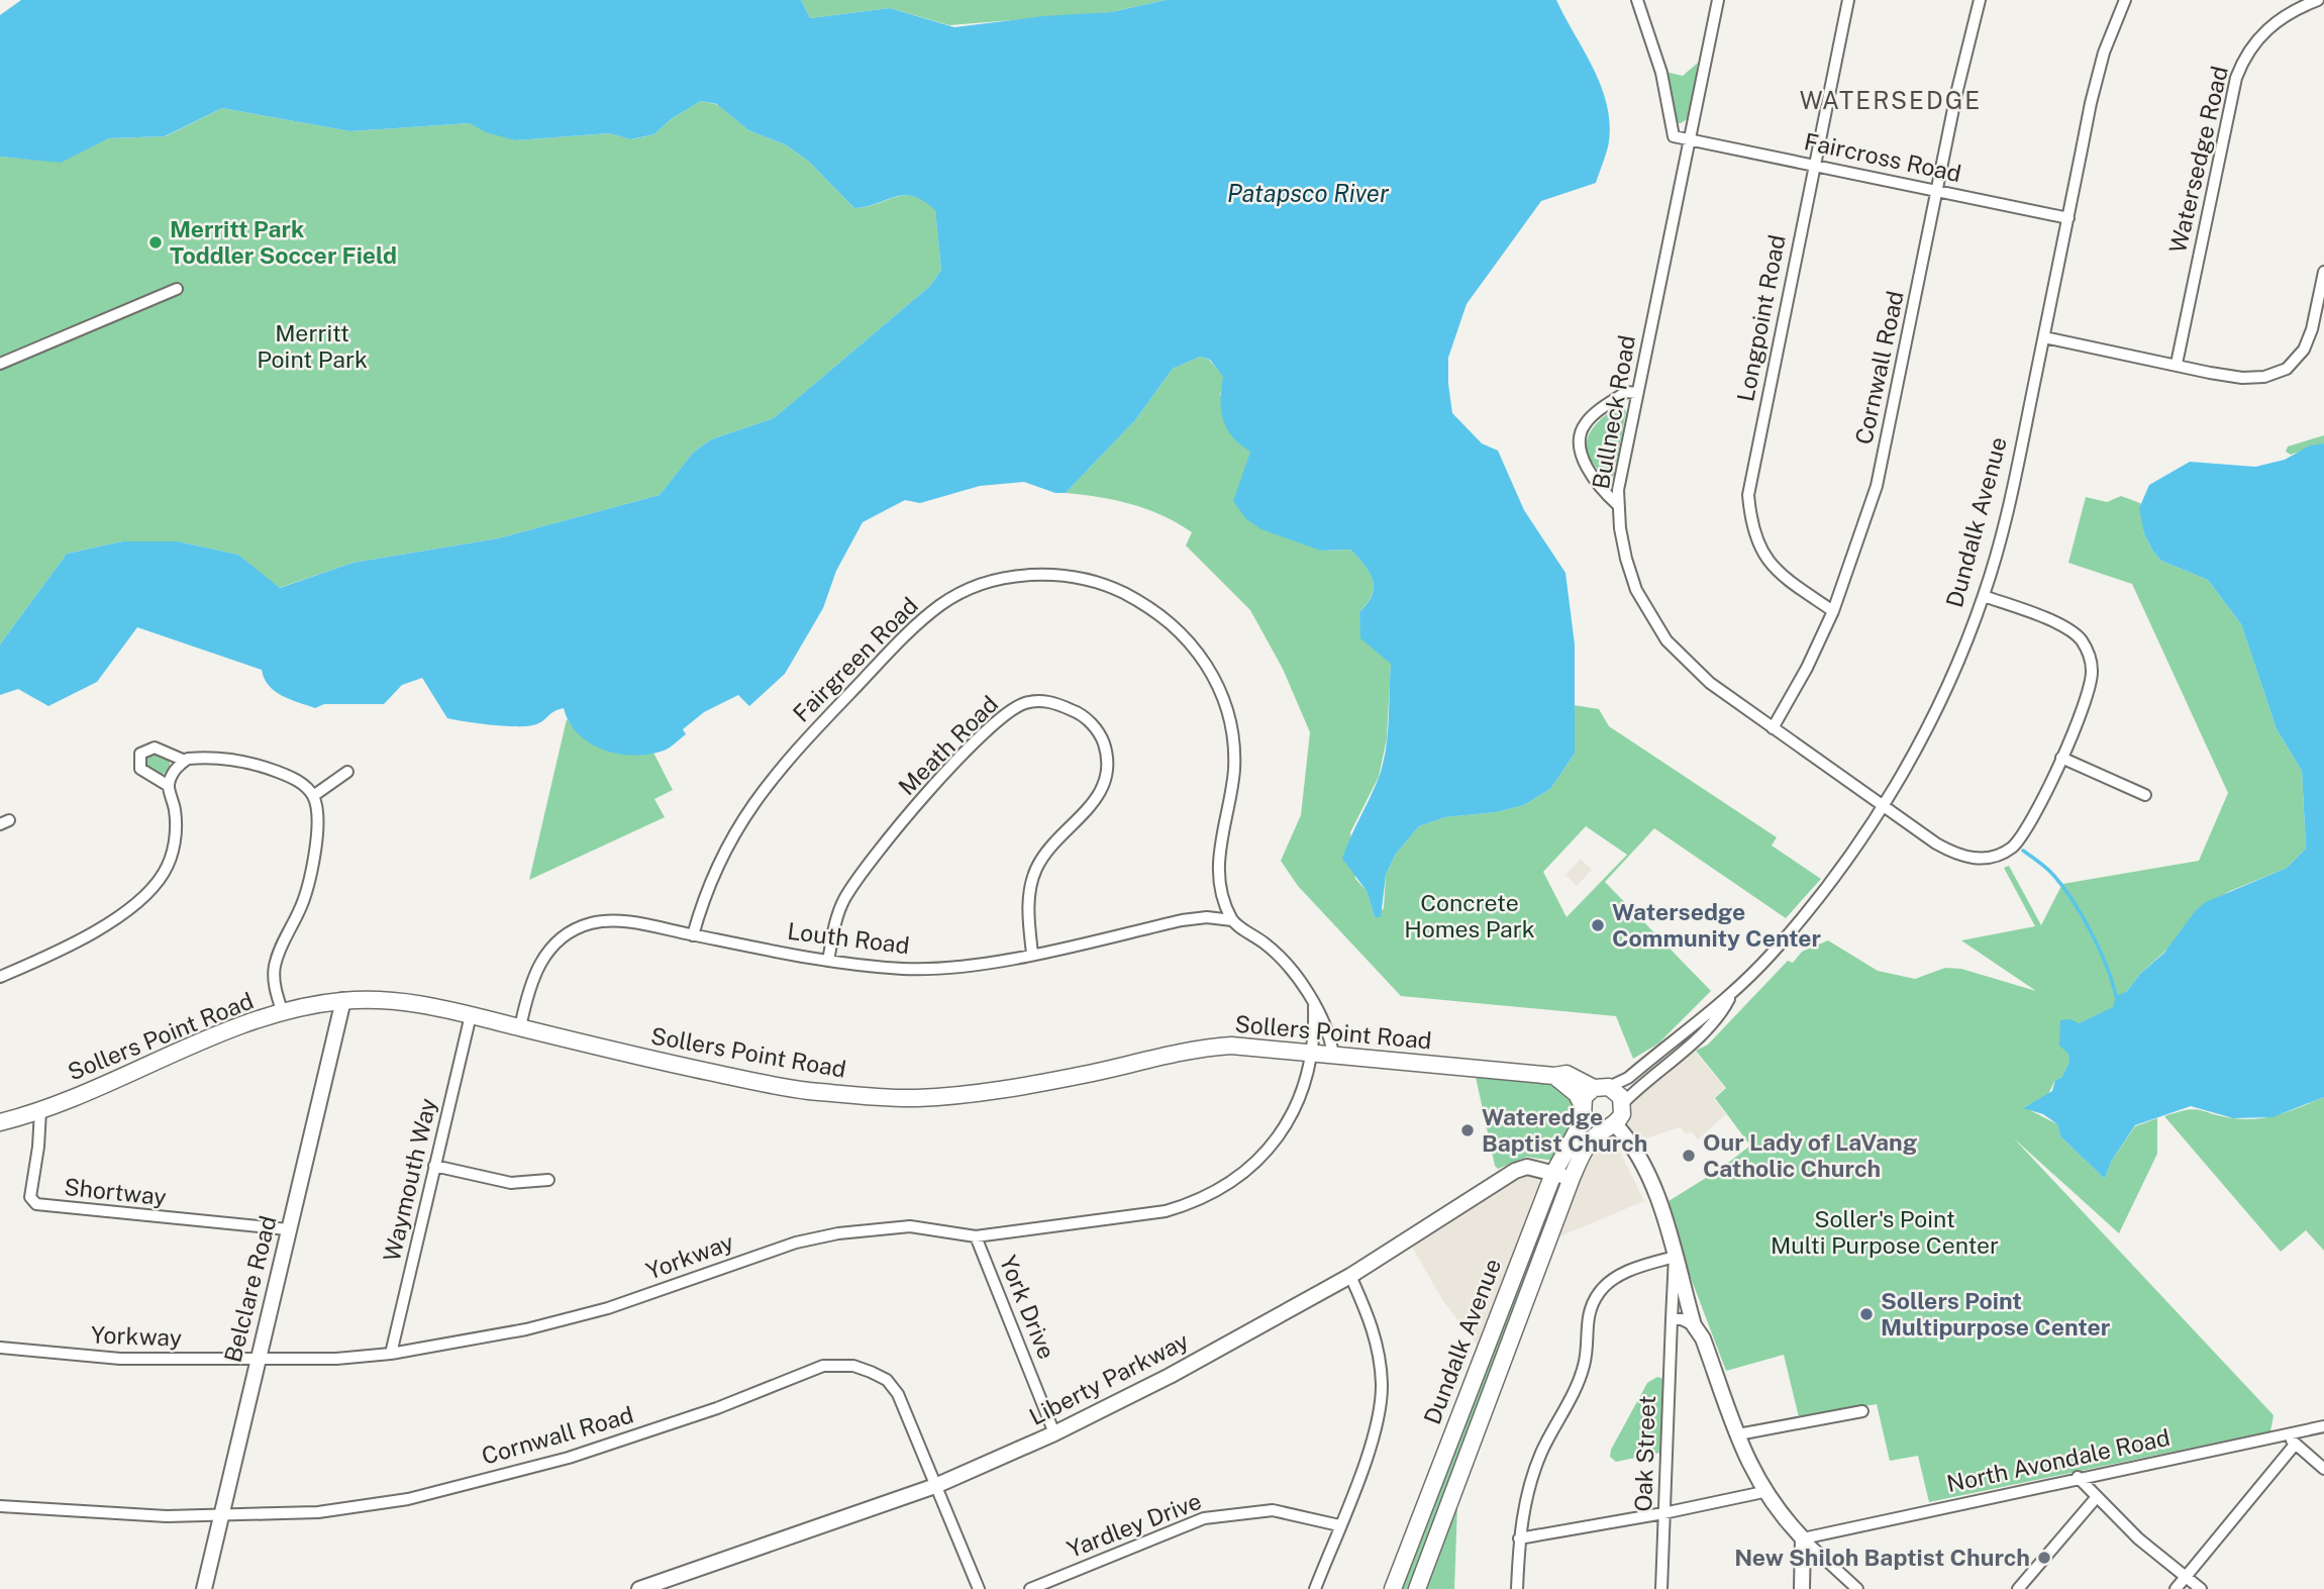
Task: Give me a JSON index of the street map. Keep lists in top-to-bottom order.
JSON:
{
  "streets": {
    "main road": ["Dundalk Avenue", "Sollers Point Road"],
    "street": [
      "Faircross Road",
      "Watersedge Road",
      "Longpoint Road",
      "Cornwall Road",
      "Bullneck Road",
      "Fairgreen Road",
      "Meath Road",
      "Louth Road",
      "Waymouth Way",
      "Shortway",
      "Yorkway",
      "Belclare Road",
      "York Drive",
      "Liberty Parkway",
      "Oak Street",
      "North Avondale Road",
      "Yardley Drive"
    ]
  },
  "crossings": [
    ["Faircross Road", "Longpoint Road"],
    ["Faircross Road", "Cornwall Road"],
    ["Faircross Road", "Bullneck Road"],
    ["Faircross Road", "Dundalk Avenue"],
    ["Longpoint Road", "Cornwall Road"],
    ["Cornwall Road", "Bullneck Road"],
    ["Cornwall Road", "Belclare Road"],
    ["Cornwall Road", "Liberty Parkway"],
    ["Bullneck Road", "Dundalk Avenue"],
    ["Dundalk Avenue", "Sollers Point Road"],
    ["Dundalk Avenue", "Liberty Parkway"],
    ["Fairgreen Road", "Louth Road"],
    ["Meath Road", "Louth Road"],
    ["Louth Road", "Sollers Point Road"],
    ["Sollers Point Road", "Waymouth Way"],
    ["Sollers Point Road", "Shortway"],
    ["Sollers Point Road", "Yorkway"],
    ["Sollers Point Road", "Belclare Road"],
    ["Waymouth Way", "Yorkway"],
    ["Shortway", "Belclare Road"],
    ["Yorkway", "Belclare Road"],
    ["Yorkway", "York Drive"],
    ["York Drive", "Liberty Parkway"]
  ],
  "districts": ["WATERSEDGE"],
  "water": ["Patapsco River"],
  "parks": ["Merritt Point Park", "Concrete Homes Park", "Soller's Point Multi Purpose Center"],
  "places": [
    "Merritt Park Toddler Soccer Field",
    "Watersedge Community Center",
    "Wateredge Baptist Church",
    "Our Lady of LaVang Catholic Church",
    "Sollers Point Multipurpose Center",
    "New Shiloh Baptist Church"
  ]
}
